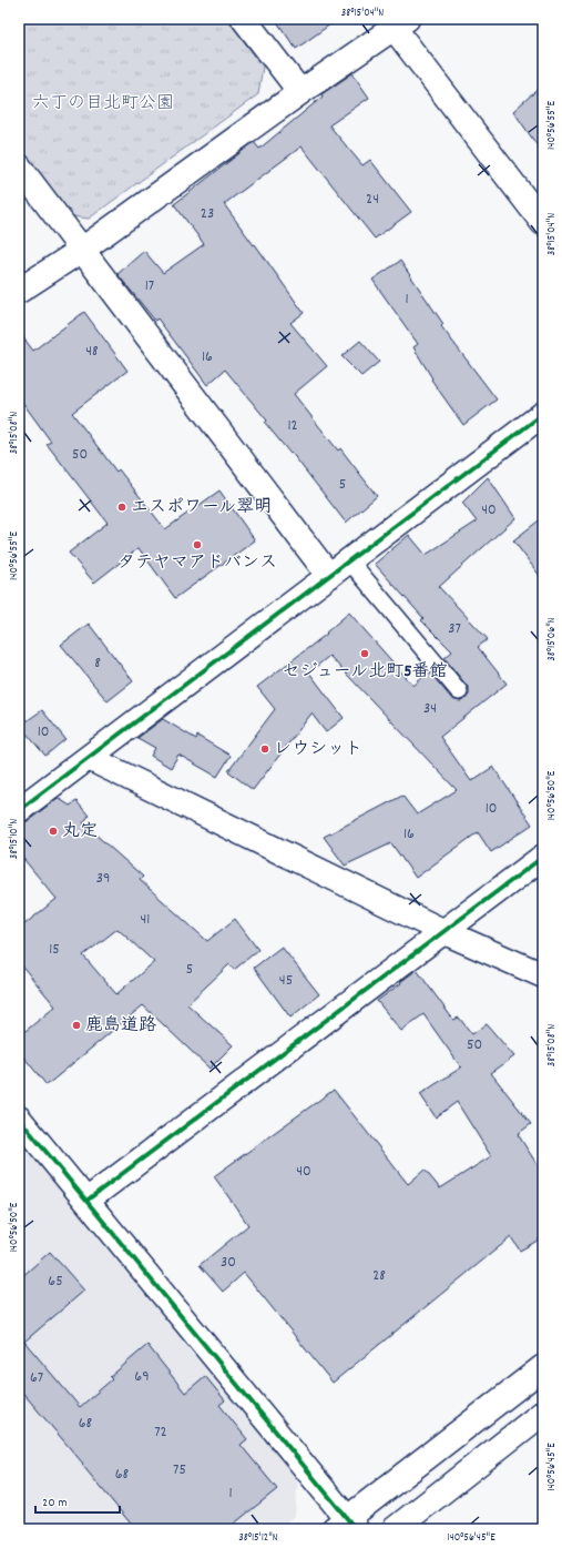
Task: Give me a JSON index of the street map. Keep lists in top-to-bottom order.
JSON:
{
  "parks": ["六丁の目北町公園"],
  "places": [
    "エスポワール翠明",
    "タテヤマアドバンス",
    "セジュール北町5番館",
    "レウシット",
    "丸定",
    "鹿島道路"
  ],
  "house_numbers": [
    "24",
    "23",
    "17",
    "1",
    "48",
    "16",
    "12",
    "50",
    "5",
    "40",
    "37",
    "8",
    "34",
    "10",
    "10",
    "16",
    "39",
    "41",
    "15",
    "5",
    "45",
    "50",
    "40",
    "30",
    "28",
    "65",
    "69",
    "67",
    "68",
    "72",
    "75",
    "68",
    "1"
  ],
  "scale_bar": "20 m",
  "coordinates": [
    "38°15'04\"N",
    "140°56'55\"E",
    "38°15'08\"N",
    "38°15'06\"N",
    "140°56'50\"E",
    "38°15'10\"N",
    "140°56'45\"E",
    "38°15'12\"N"
  ]
}
